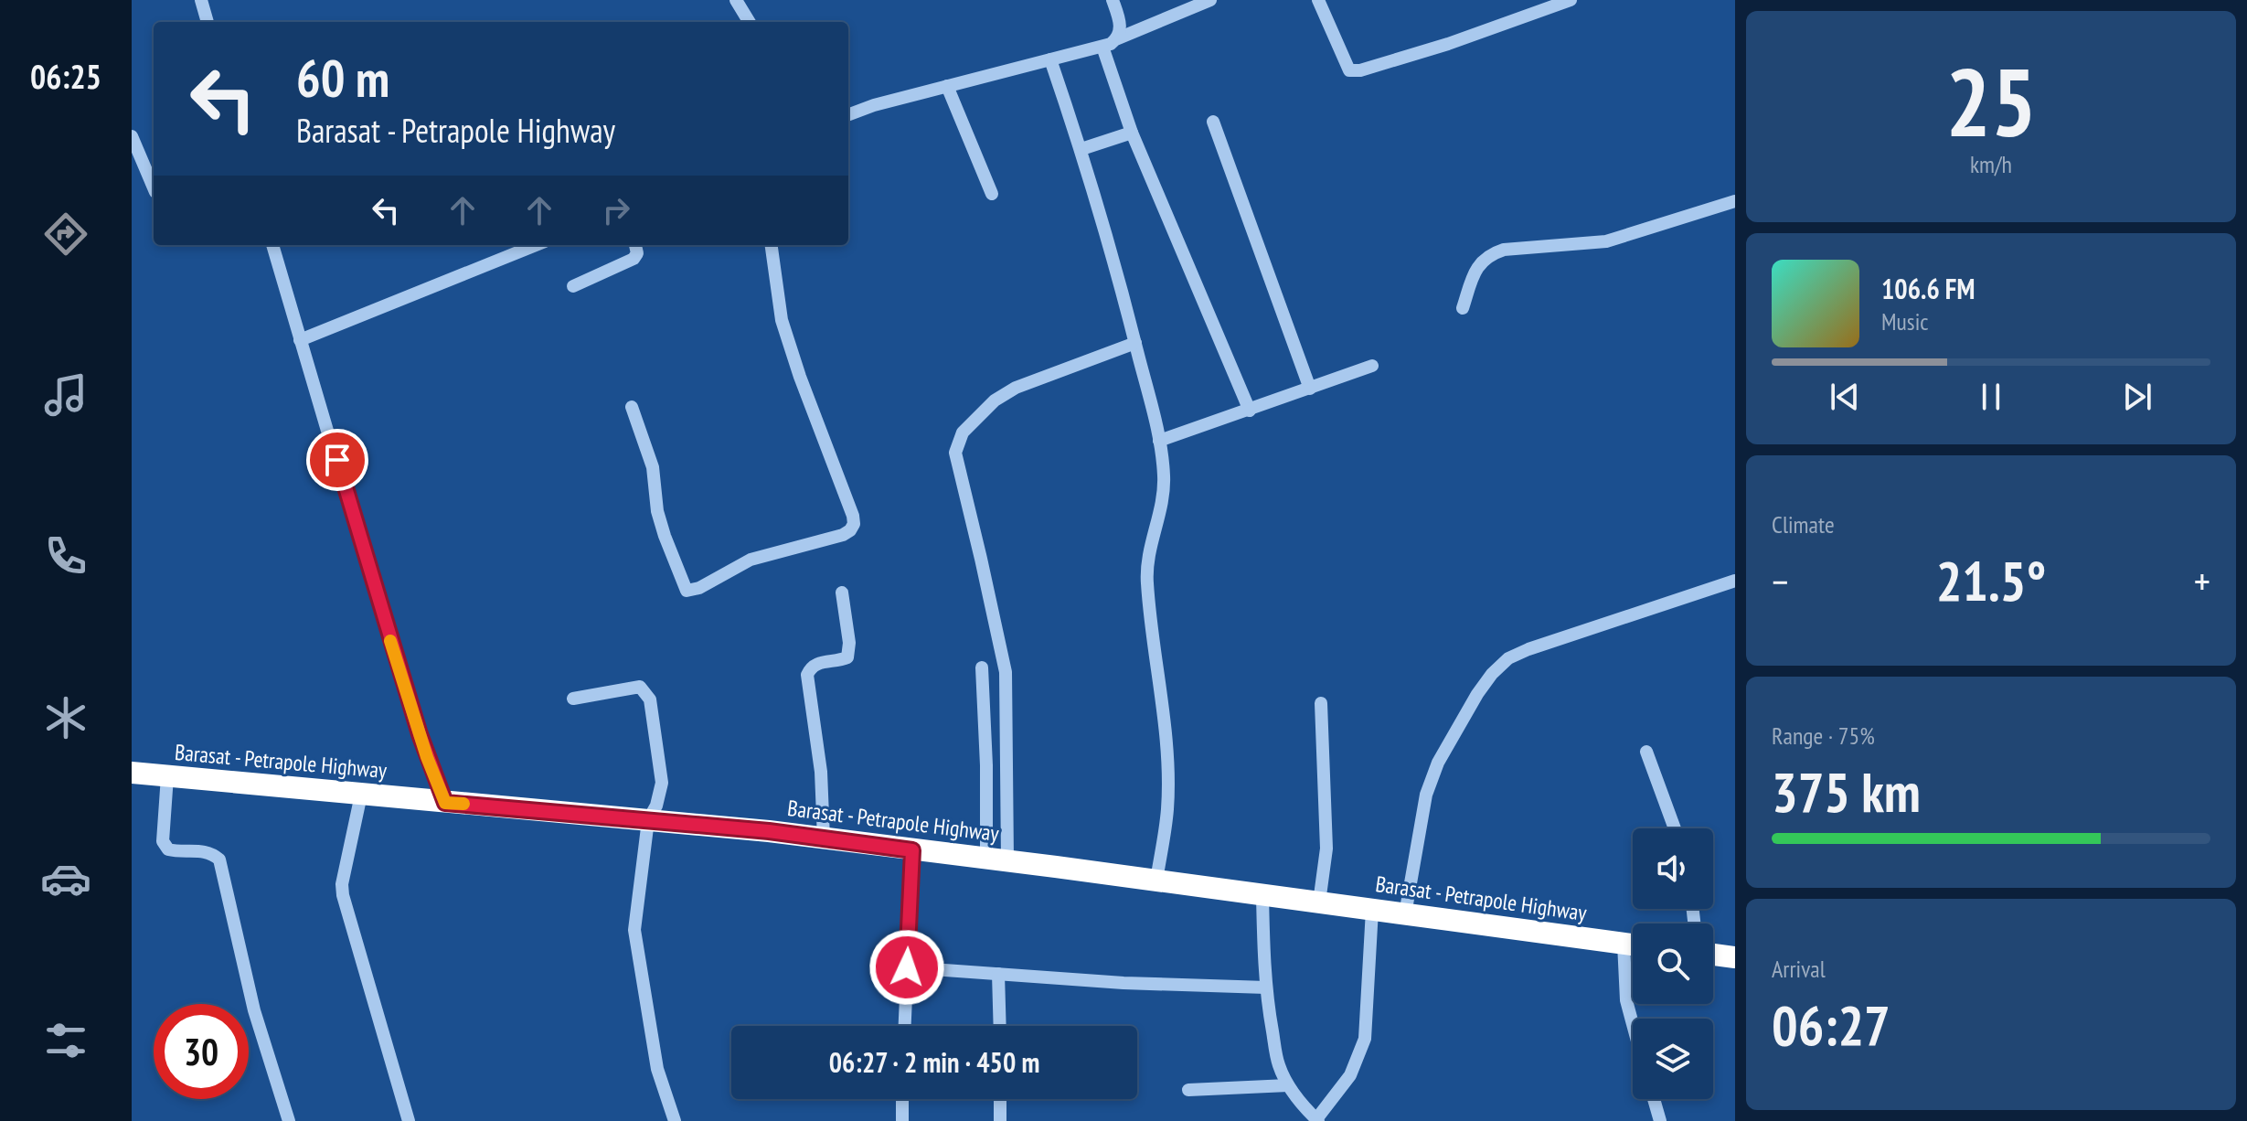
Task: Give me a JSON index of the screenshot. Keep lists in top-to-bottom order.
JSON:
{
  "streets": {
    "highway": ["Barasat - Petrapole Highway"]
  },
  "page": {
    "tabs": "06:25",
    "tile": [
      ["25", "km/h"],
      "Climate",
      ["Range · 75%", "375 km"],
      ["Arrival", "06:27"]
    ],
    "turn": ["60 m", "Barasat - Petrapole Highway"],
    "song": ["106.6 FM", "Music"],
    "heat": ["−", "21.5°", "+"],
    "limit": "30",
    "trip": "06:27 · 2 min · 450 m"
  }
}
